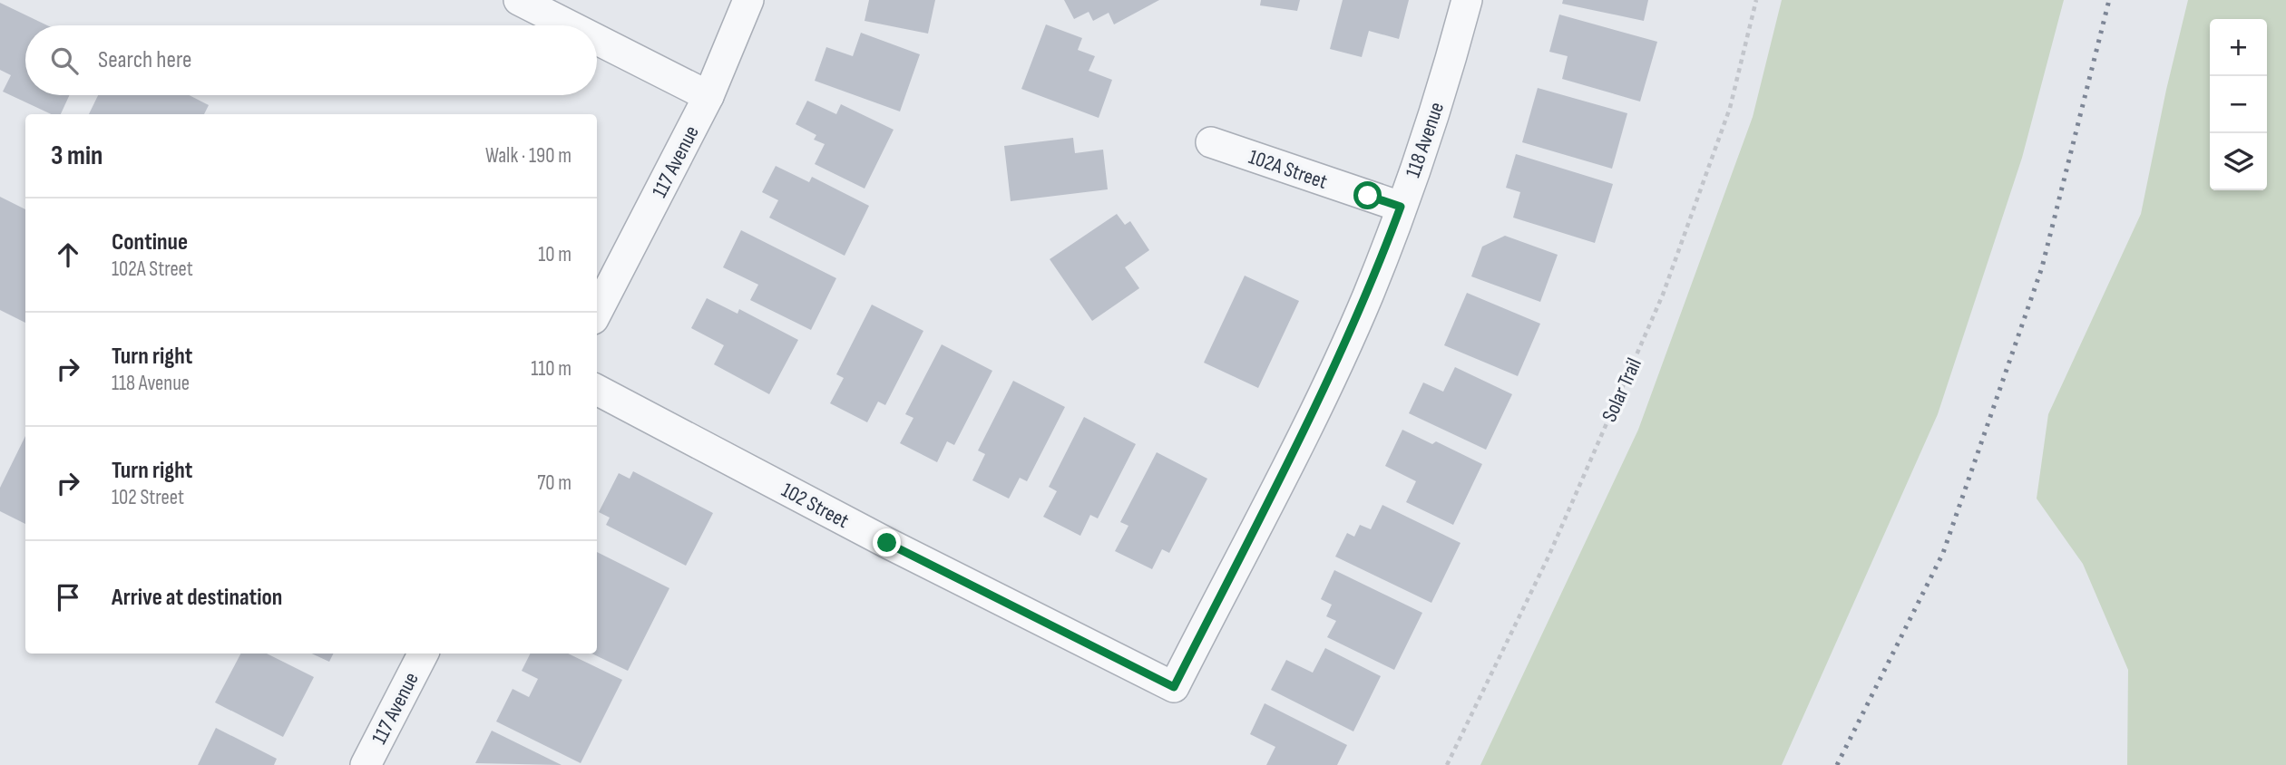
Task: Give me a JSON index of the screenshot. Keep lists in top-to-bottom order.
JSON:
{
  "streets": {
    "street": [
      "118 Avenue",
      "117 Avenue",
      "102A Street",
      "102 Street"
    ],
    "path": ["Solar Trail"]
  },
  "crossings": [
    ["118 Avenue", "102A Street"],
    ["118 Avenue", "102 Street"]
  ],
  "page": {
    "map_buttons": ["+", "−"],
    "search": "Search here",
    "heading": ["3 min", "Walk · 190 m"],
    "list": [
      ["Continue", "102A Street", "10 m"],
      ["Turn right", "118 Avenue", "110 m"],
      ["Turn right", "102 Street", "70 m"],
      "Arrive at destination"
    ]
  }
}
